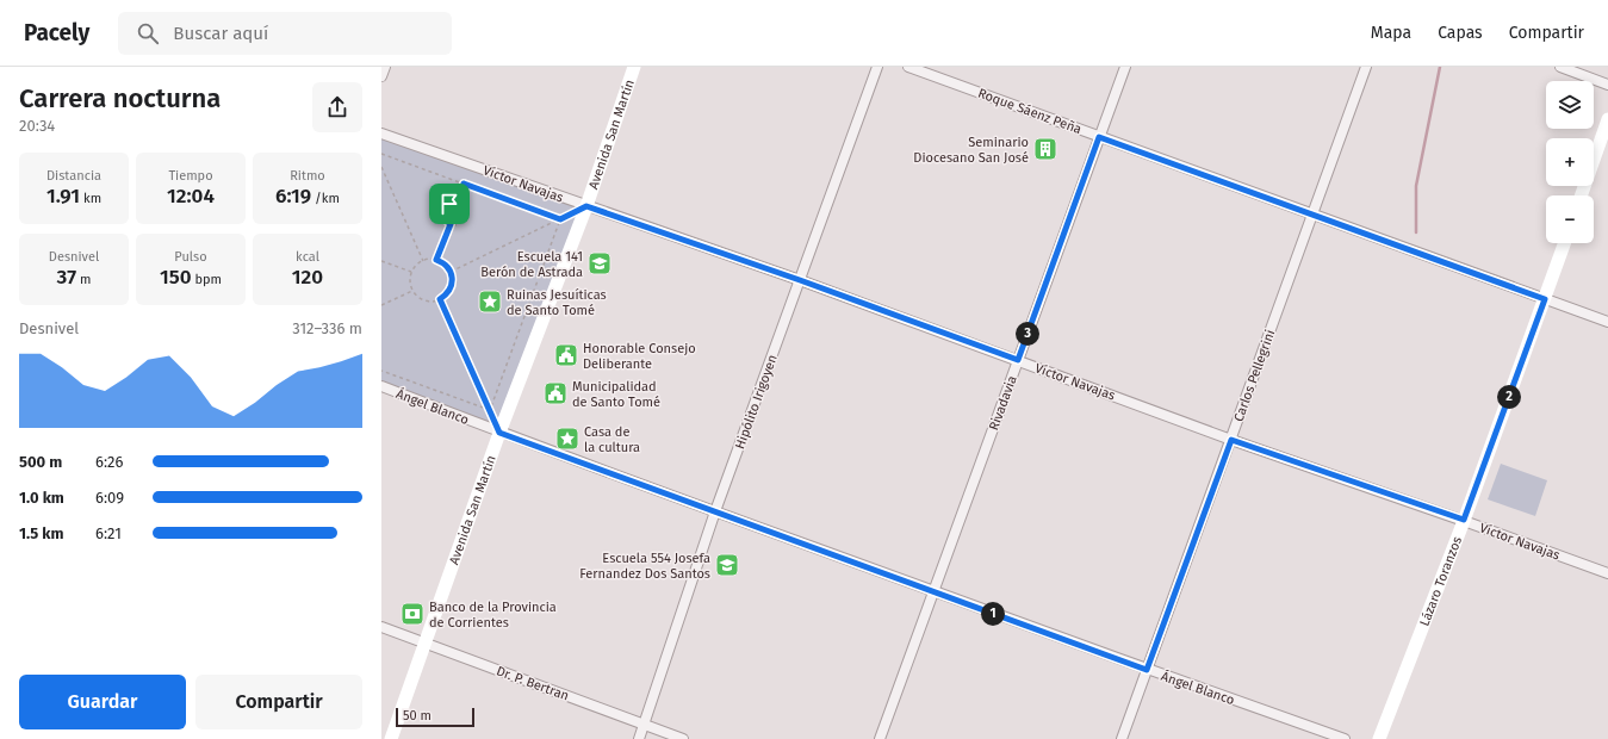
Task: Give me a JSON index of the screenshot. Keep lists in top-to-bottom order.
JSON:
{
  "streets": {
    "main road": ["Avenida San Martín", "Lázaro Toranzos"],
    "street": [
      "Roque Sáenz Peña",
      "Víctor Navajas",
      "Carlos Pellegrini",
      "Hipólito Irigoyen",
      "Rivadavia",
      "Ángel Blanco",
      "Dr. P. Bertran"
    ]
  },
  "crossings": [
    ["Roque Sáenz Peña", "Carlos Pellegrini"],
    ["Roque Sáenz Peña", "Rivadavia"],
    ["Roque Sáenz Peña", "Lázaro Toranzos"],
    ["Avenida San Martín", "Víctor Navajas"],
    ["Avenida San Martín", "Ángel Blanco"],
    ["Avenida San Martín", "Dr. P. Bertran"],
    ["Víctor Navajas", "Carlos Pellegrini"],
    ["Víctor Navajas", "Hipólito Irigoyen"],
    ["Víctor Navajas", "Rivadavia"],
    ["Víctor Navajas", "Lázaro Toranzos"],
    ["Carlos Pellegrini", "Ángel Blanco"],
    ["Hipólito Irigoyen", "Ángel Blanco"],
    ["Hipólito Irigoyen", "Dr. P. Bertran"],
    ["Rivadavia", "Ángel Blanco"]
  ],
  "places": {
    "building": ["Seminario Diocesano San José"],
    "school or university": ["Escuela 141 Berón de Astrada", "Escuela 554 Josefa Fernandez Dos Santos"],
    "place": ["Ruinas Jesuíticas de Santo Tomé", "Casa de la cultura"],
    "public building": ["Honorable Consejo Deliberante", "Municipalidad de Santo Tomé"],
    "bank": ["Banco de la Provincia de Corrientes"]
  },
  "scale_bar": "50 m",
  "page": {
    "header": "Pacely",
    "search": "Buscar aquí",
    "nav": ["Mapa", "Capas", "Compartir"],
    "heading": ["Carrera nocturna", "20:34"],
    "map_buttons": ["+", "−"],
    "stats": [
      ["Distancia", "1.91 km"],
      ["Tiempo", "12:04"],
      ["Ritmo", "6:19 /km"],
      ["Desnivel", "37 m"],
      ["Pulso", "150 bpm"],
      ["kcal", "120"]
    ],
    "chart": ["Desnivel", "312–336 m"],
    "pins": ["3", "2", "1"],
    "list": [
      {
        "name": "500 m",
        "note": "6:26"
      },
      {
        "name": "1.0 km",
        "note": "6:09"
      },
      {
        "name": "1.5 km",
        "note": "6:21"
      }
    ],
    "buttons": ["Guardar", "Compartir"],
    "scale": "50 m"
  }
}
